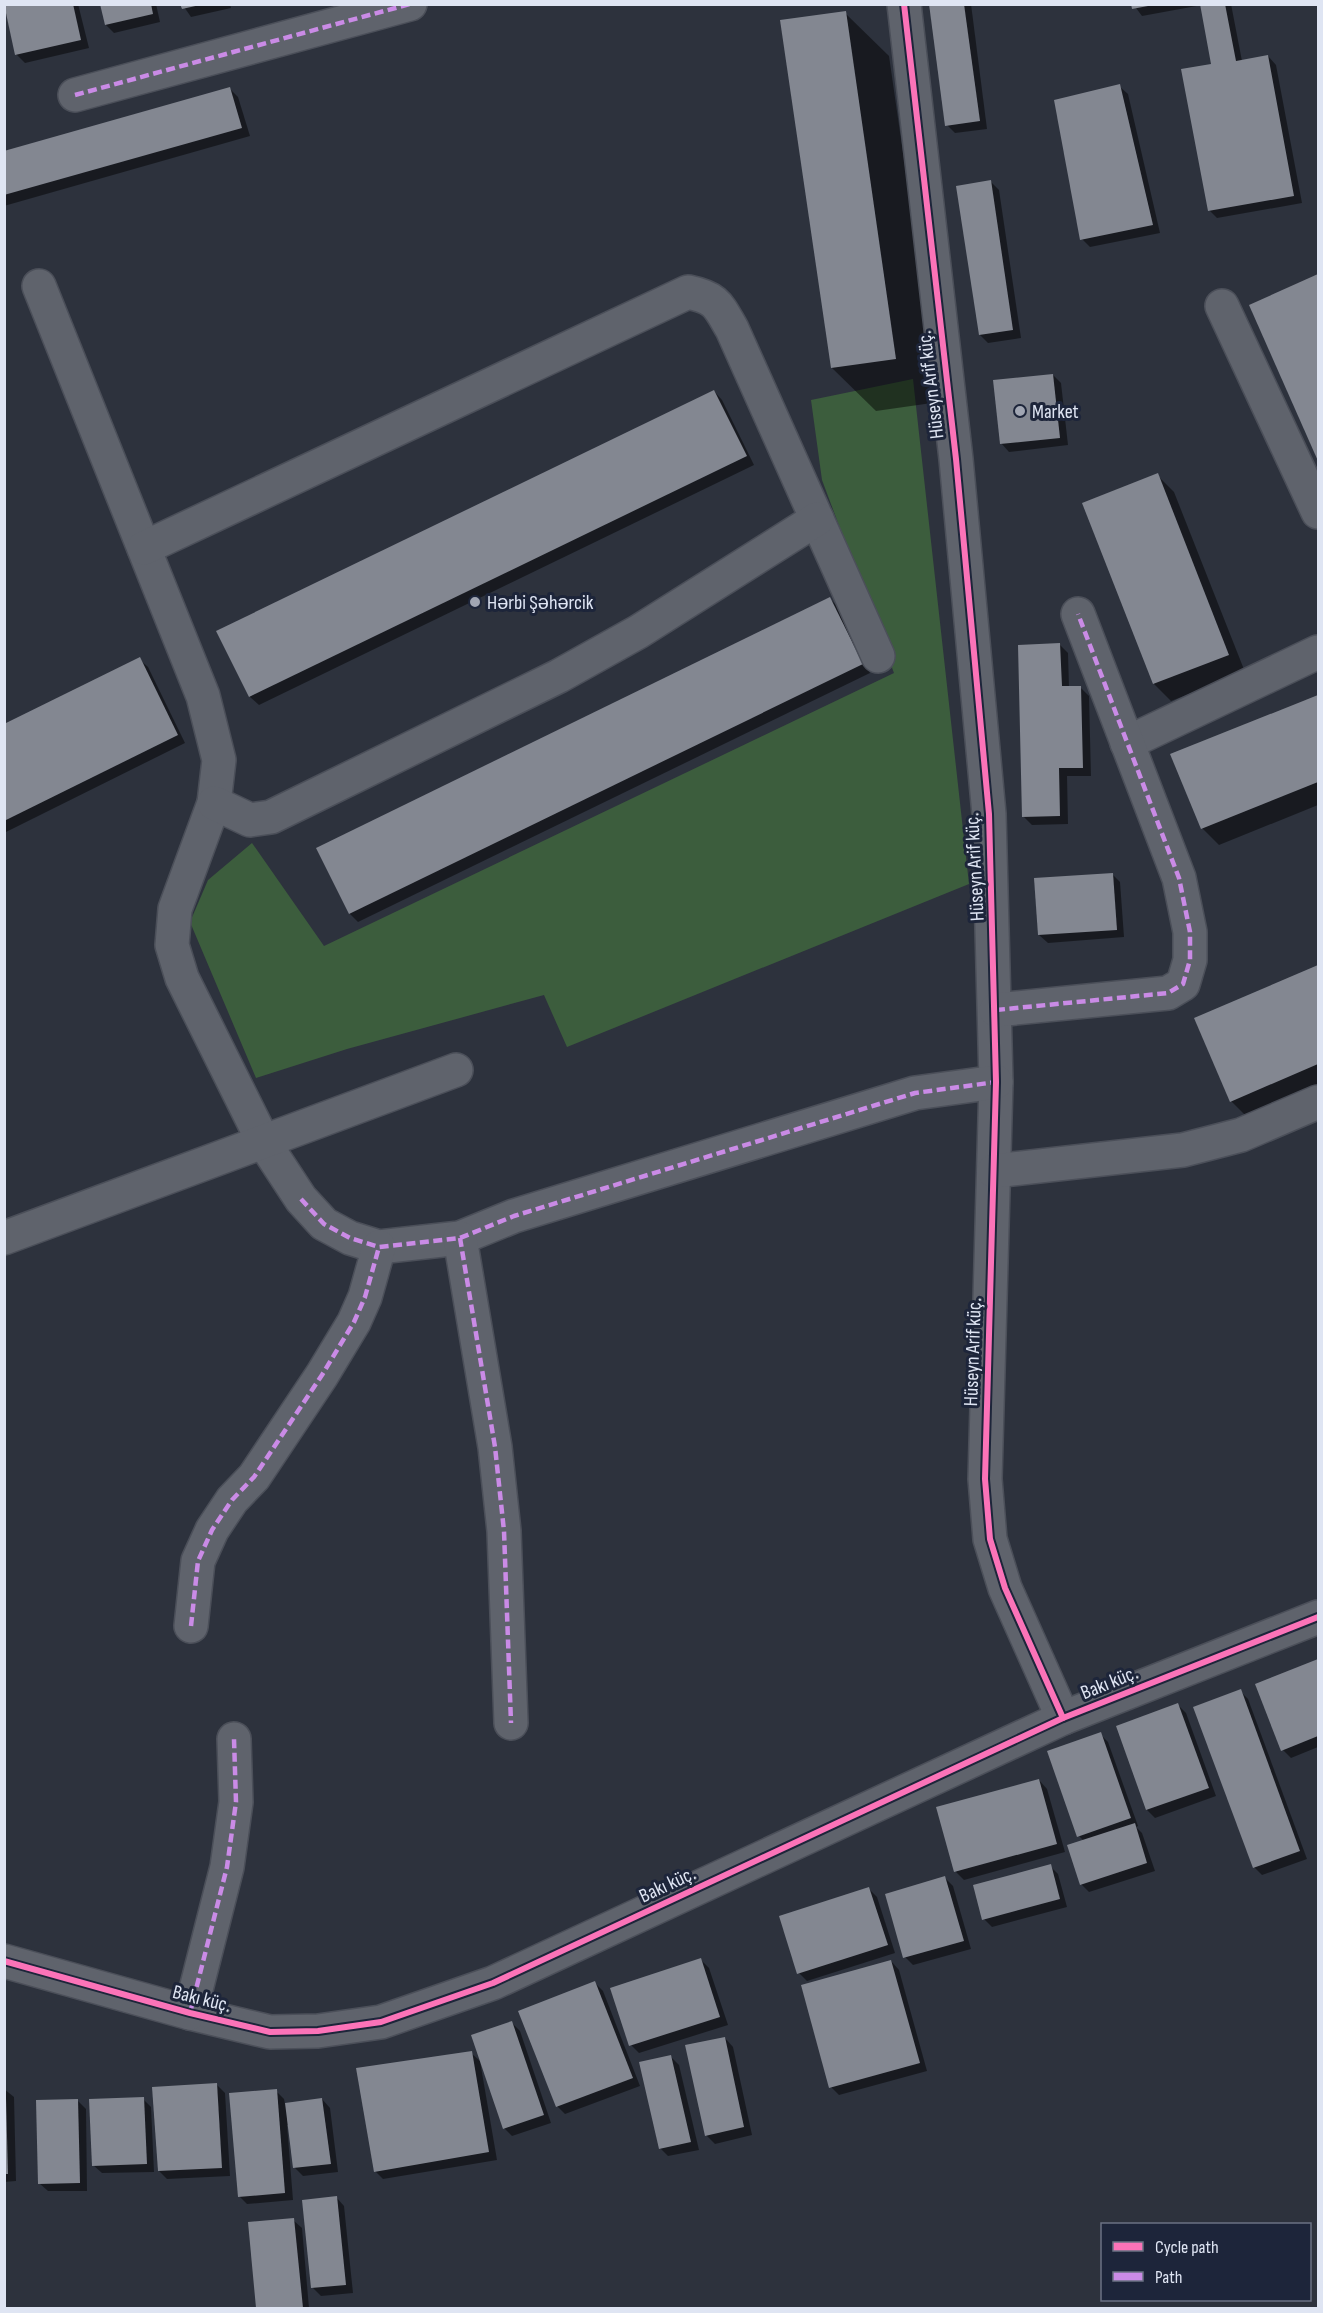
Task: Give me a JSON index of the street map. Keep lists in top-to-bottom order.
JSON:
{
  "streets": {
    "street": ["Hüseyn Arif küç.", "Bakı küç."]
  },
  "crossings": [
    ["Hüseyn Arif küç.", "Bakı küç."]
  ],
  "places": ["Market", "Hərbi Şəhərcik"],
  "legend": ["Cycle path", "Path"]
}
